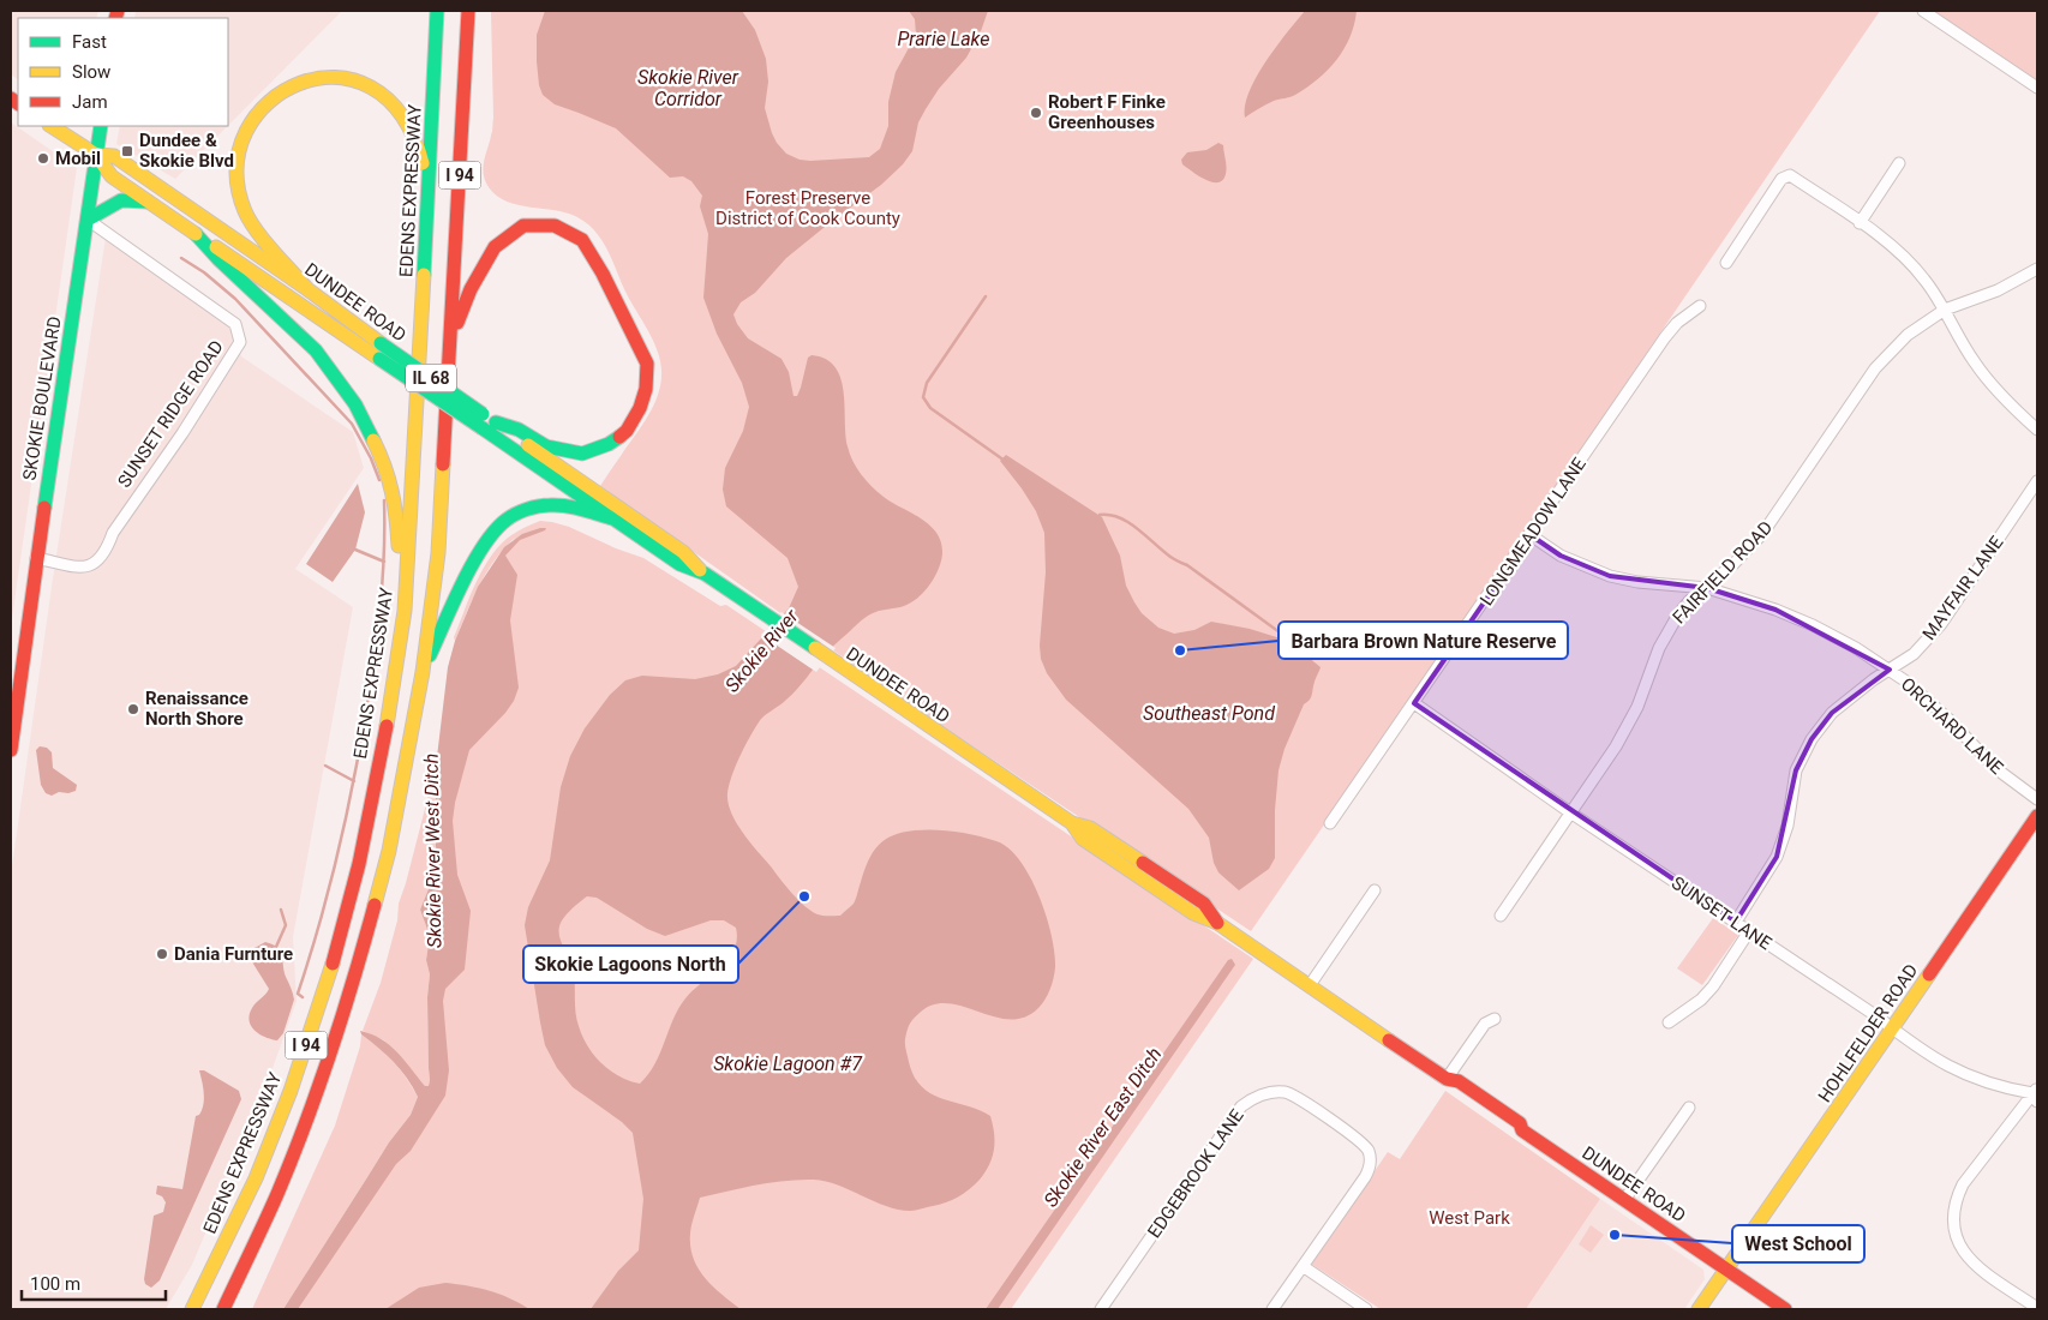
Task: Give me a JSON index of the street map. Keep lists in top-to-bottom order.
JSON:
{
  "streets": {
    "main road": [
      "I 94",
      "EDENS EXPRESSWAY",
      "DUNDEE ROAD",
      "IL 68",
      "SKOKIE BOULEVARD",
      "HOHLFELDER ROAD"
    ],
    "street": [
      "SUNSET RIDGE ROAD",
      "LONGMEADOW LANE",
      "FAIRFIELD ROAD",
      "MAYFAIR LANE",
      "ORCHARD LANE",
      "SUNSET LANE",
      "EDGEBROOK LANE"
    ]
  },
  "crossings": [
    ["DUNDEE ROAD", "SKOKIE BOULEVARD"],
    ["DUNDEE ROAD", "HOHLFELDER ROAD"],
    ["SKOKIE BOULEVARD", "SUNSET RIDGE ROAD"],
    ["LONGMEADOW LANE", "ORCHARD LANE"],
    ["LONGMEADOW LANE", "SUNSET LANE"],
    ["FAIRFIELD ROAD", "ORCHARD LANE"],
    ["FAIRFIELD ROAD", "SUNSET LANE"],
    ["MAYFAIR LANE", "ORCHARD LANE"],
    ["MAYFAIR LANE", "SUNSET LANE"],
    ["SUNSET LANE", "HOHLFELDER ROAD"]
  ],
  "water": [
    "Prarie Lake",
    "Skokie River Corridor",
    "Skokie River",
    "Southeast Pond",
    "Skokie River West Ditch",
    "Skokie Lagoon #7",
    "Skokie River East Ditch"
  ],
  "parks": ["Forest Preserve District of Cook County", "West Park"],
  "places": {
    "other": [
      "Robert F Finke Greenhouses",
      "Mobil",
      "Barbara Brown Nature Reserve",
      "Renaissance North Shore",
      "Skokie Lagoons North",
      "Dania Furnture",
      "West School"
    ],
    "transit": ["Dundee & Skokie Blvd"]
  },
  "legend": ["Fast", "Slow", "Jam"],
  "scale_bar": "100 m"
}
